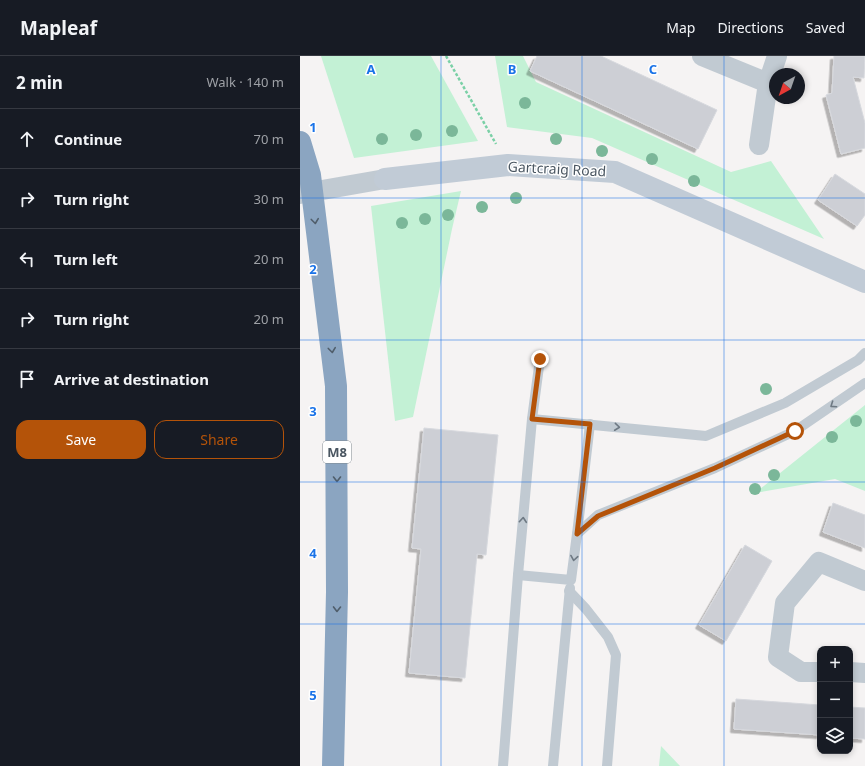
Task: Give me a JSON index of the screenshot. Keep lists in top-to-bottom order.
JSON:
{
  "streets": {
    "highway": ["M8"],
    "street": ["Gartcraig Road"]
  },
  "north": "bottom left",
  "page": {
    "header": "Mapleaf",
    "nav": ["Map", "Directions", "Saved"],
    "heading": ["2 min", "Walk · 140 m"],
    "list": [
      ["Continue", "70 m"],
      ["Turn right", "30 m"],
      ["Turn left", "20 m"],
      ["Turn right", "20 m"],
      "Arrive at destination"
    ],
    "buttons": ["Save", "Share"],
    "map_buttons": ["+", "−"]
  },
  "grid": {
    "columns": ["A", "B", "C"],
    "rows": [
      "1",
      "2",
      "3",
      "4",
      "5"
    ]
  }
}
